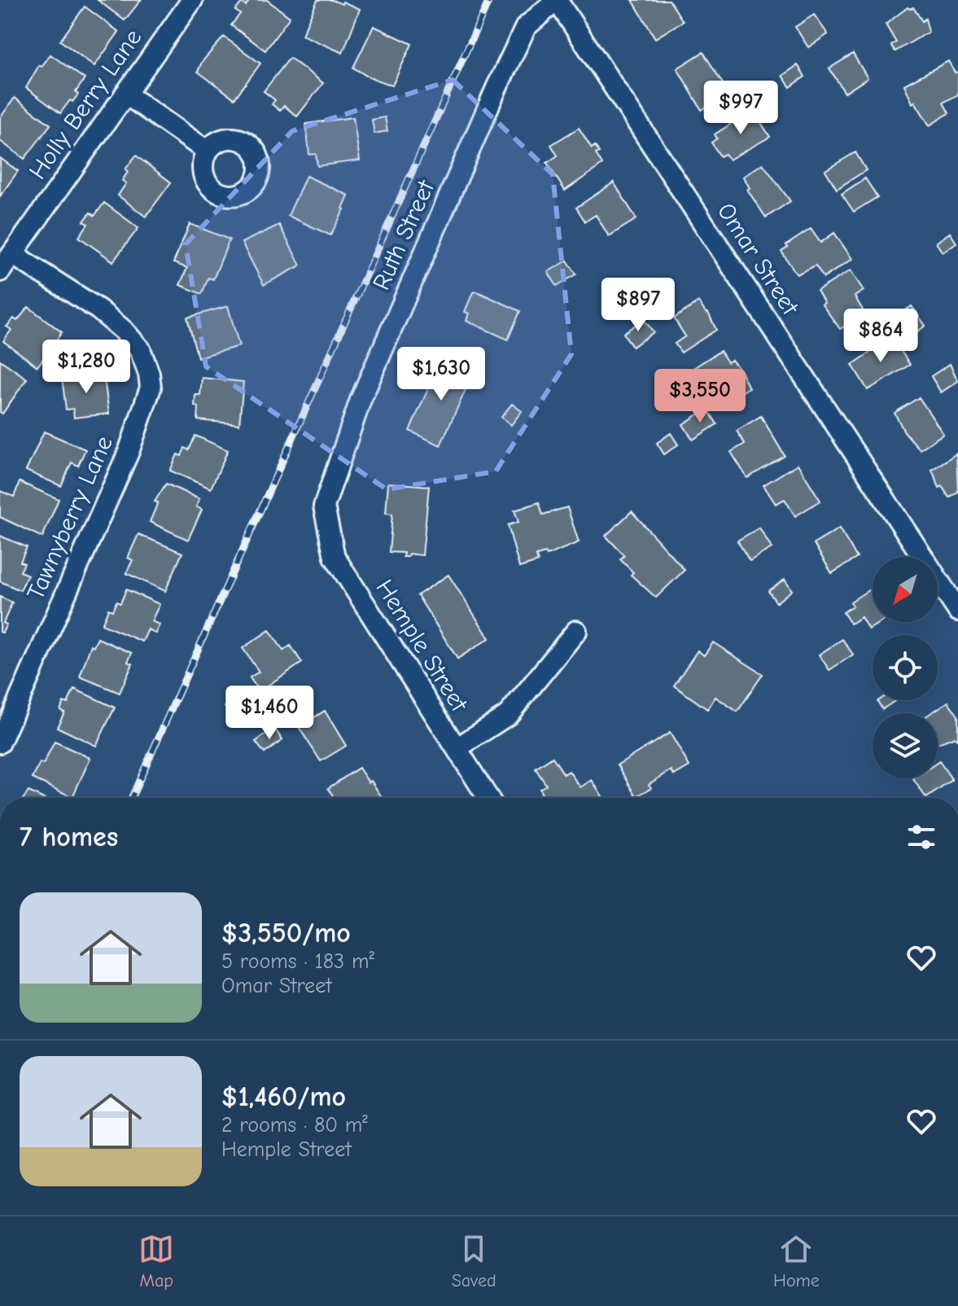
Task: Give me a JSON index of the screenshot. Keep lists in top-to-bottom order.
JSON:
{
  "streets": {
    "street": [
      "Holly Berry Lane",
      "Ruth Street",
      "Omar Street",
      "Tawnyberry Lane",
      "Hemple Street"
    ]
  },
  "crossings": [
    ["Holly Berry Lane", "Tawnyberry Lane"],
    ["Ruth Street", "Omar Street"],
    ["Ruth Street", "Hemple Street"]
  ],
  "north": "bottom left",
  "page": {
    "price": [
      "$997",
      "$897",
      "$864",
      "$1,280",
      "$1,630",
      "$3,550",
      "$1,460"
    ],
    "heading": "7 homes",
    "list": [
      {
        "name": "$3,550/mo",
        "note": "5 rooms · 183 m² · Omar Street"
      },
      {
        "name": "$1,460/mo",
        "note": "2 rooms · 80 m² · Hemple Street"
      }
    ],
    "tabs": ["Map", "Saved", "Home"]
  }
}
